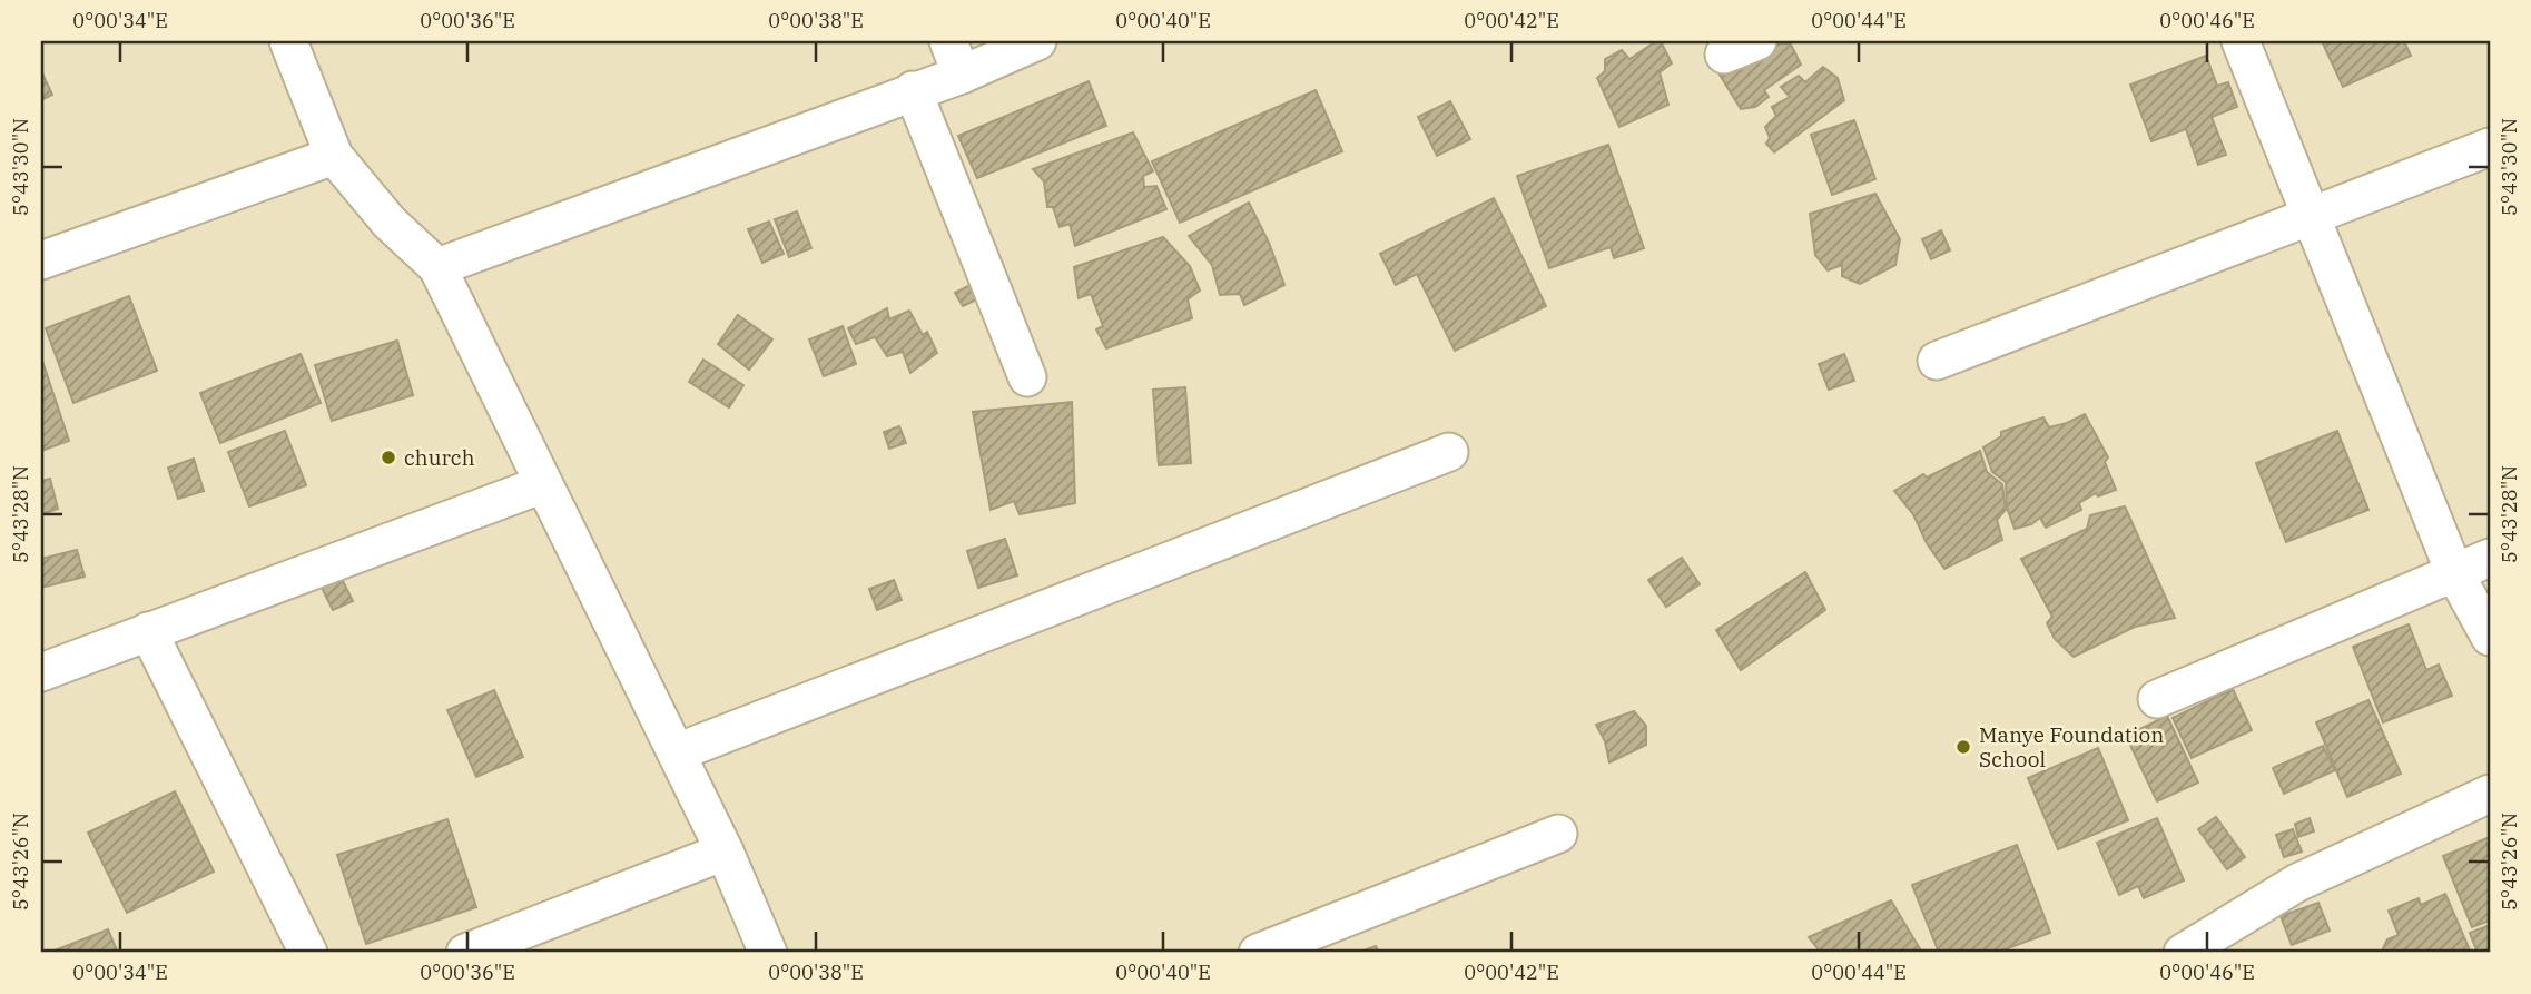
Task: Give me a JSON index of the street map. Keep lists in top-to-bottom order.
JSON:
{
  "places": ["church", "Manye Foundation School"],
  "coordinates": [
    "0°00'34\"E",
    "0°00'36\"E",
    "0°00'38\"E",
    "0°00'40\"E",
    "0°00'42\"E",
    "0°00'44\"E",
    "0°00'46\"E",
    "5°43'30\"N",
    "5°43'28\"N",
    "5°43'26\"N"
  ]
}
